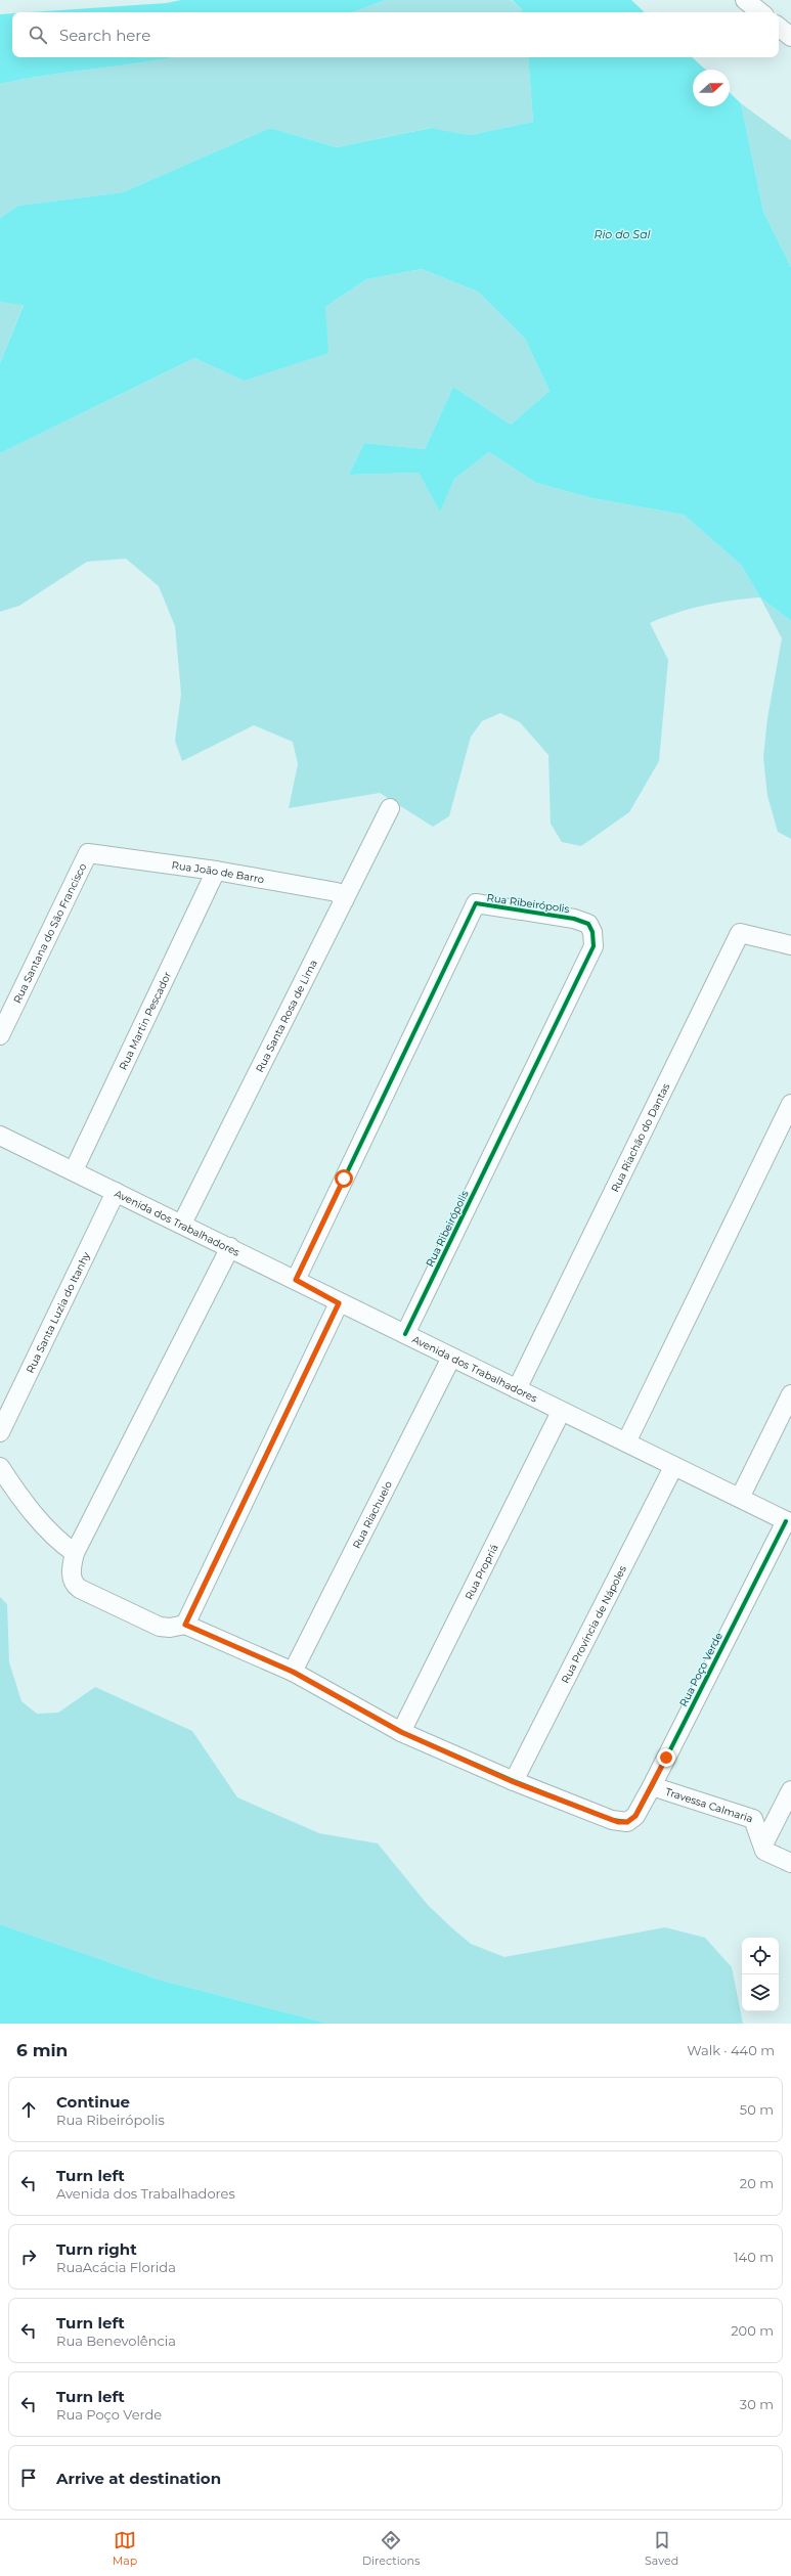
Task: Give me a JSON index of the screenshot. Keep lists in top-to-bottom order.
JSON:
{
  "streets": {
    "street": [
      "Rua João de Barro",
      "Rua Ribeirópolis",
      "Rua Santana do São Francisco",
      "Rua Santa Rosa de Lima",
      "Rua Martin Pescador",
      "Rua Riachão do Dantas",
      "Avenida dos Trabalhadores",
      "Rua Santa Luzia do Itanhy",
      "Rua Riachuelo",
      "Rua Propriá",
      "Rua Província de Nápoles",
      "Rua Poço Verde",
      "Travessa Calmaria"
    ]
  },
  "crossings": [
    ["Rua João de Barro", "Rua Santana do São Francisco"],
    ["Rua João de Barro", "Rua Santa Rosa de Lima"],
    ["Rua João de Barro", "Rua Martin Pescador"],
    ["Rua Ribeirópolis", "Avenida dos Trabalhadores"],
    ["Rua Santa Rosa de Lima", "Avenida dos Trabalhadores"],
    ["Rua Martin Pescador", "Avenida dos Trabalhadores"],
    ["Rua Riachão do Dantas", "Avenida dos Trabalhadores"],
    ["Avenida dos Trabalhadores", "Rua Santa Luzia do Itanhy"],
    ["Avenida dos Trabalhadores", "Rua Riachuelo"],
    ["Avenida dos Trabalhadores", "Rua Propriá"],
    ["Avenida dos Trabalhadores", "Rua Província de Nápoles"],
    ["Avenida dos Trabalhadores", "Rua Poço Verde"],
    ["Rua Província de Nápoles", "Rua Poço Verde"],
    ["Rua Poço Verde", "Travessa Calmaria"]
  ],
  "water": ["Rio do Sal"],
  "north": "right",
  "page": {
    "search": "Search here",
    "heading": ["6 min", "Walk · 440 m"],
    "list": [
      ["Continue", "Rua Ribeirópolis", "50 m"],
      ["Turn left", "Avenida dos Trabalhadores", "20 m"],
      ["Turn right", "RuaAcácia Florida", "140 m"],
      ["Turn left", "Rua Benevolência", "200 m"],
      ["Turn left", "Rua Poço Verde", "30 m"],
      "Arrive at destination"
    ],
    "nav": ["Map", "Directions", "Saved"]
  }
}
